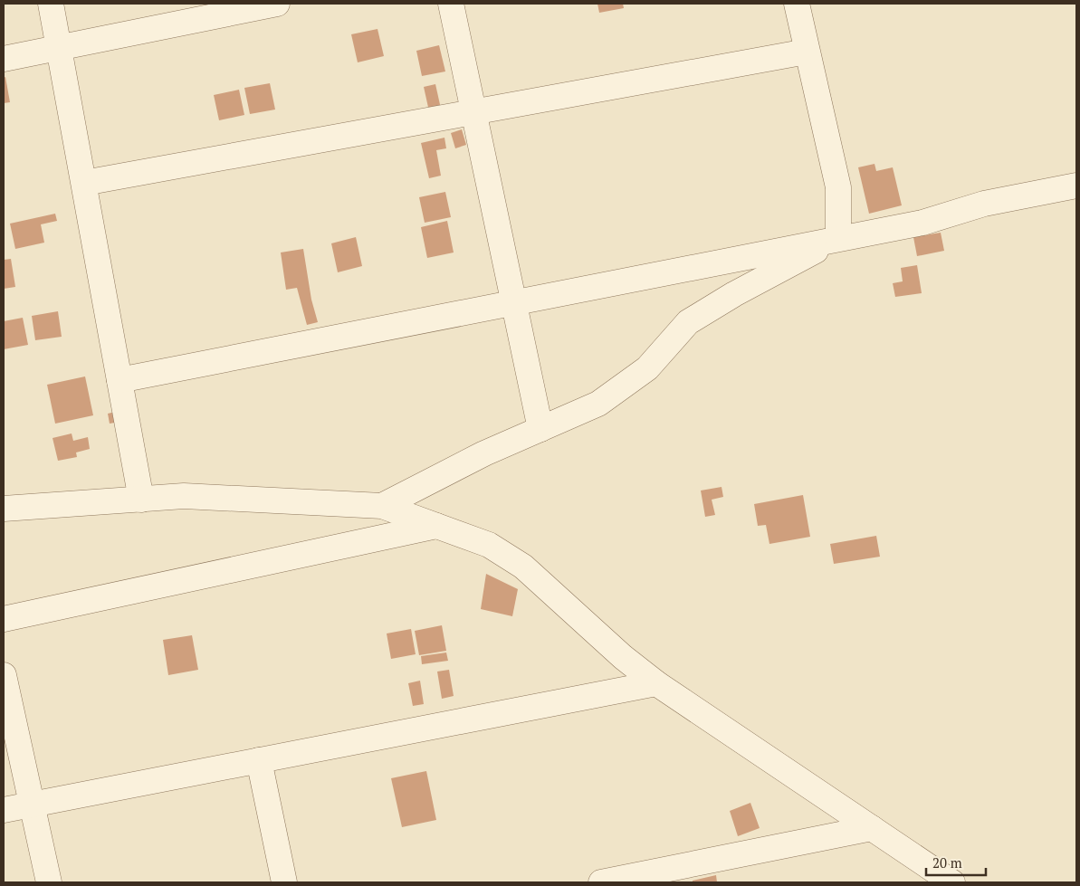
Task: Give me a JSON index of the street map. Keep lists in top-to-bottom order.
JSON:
{
  "scale_bar": "20 m"
}
